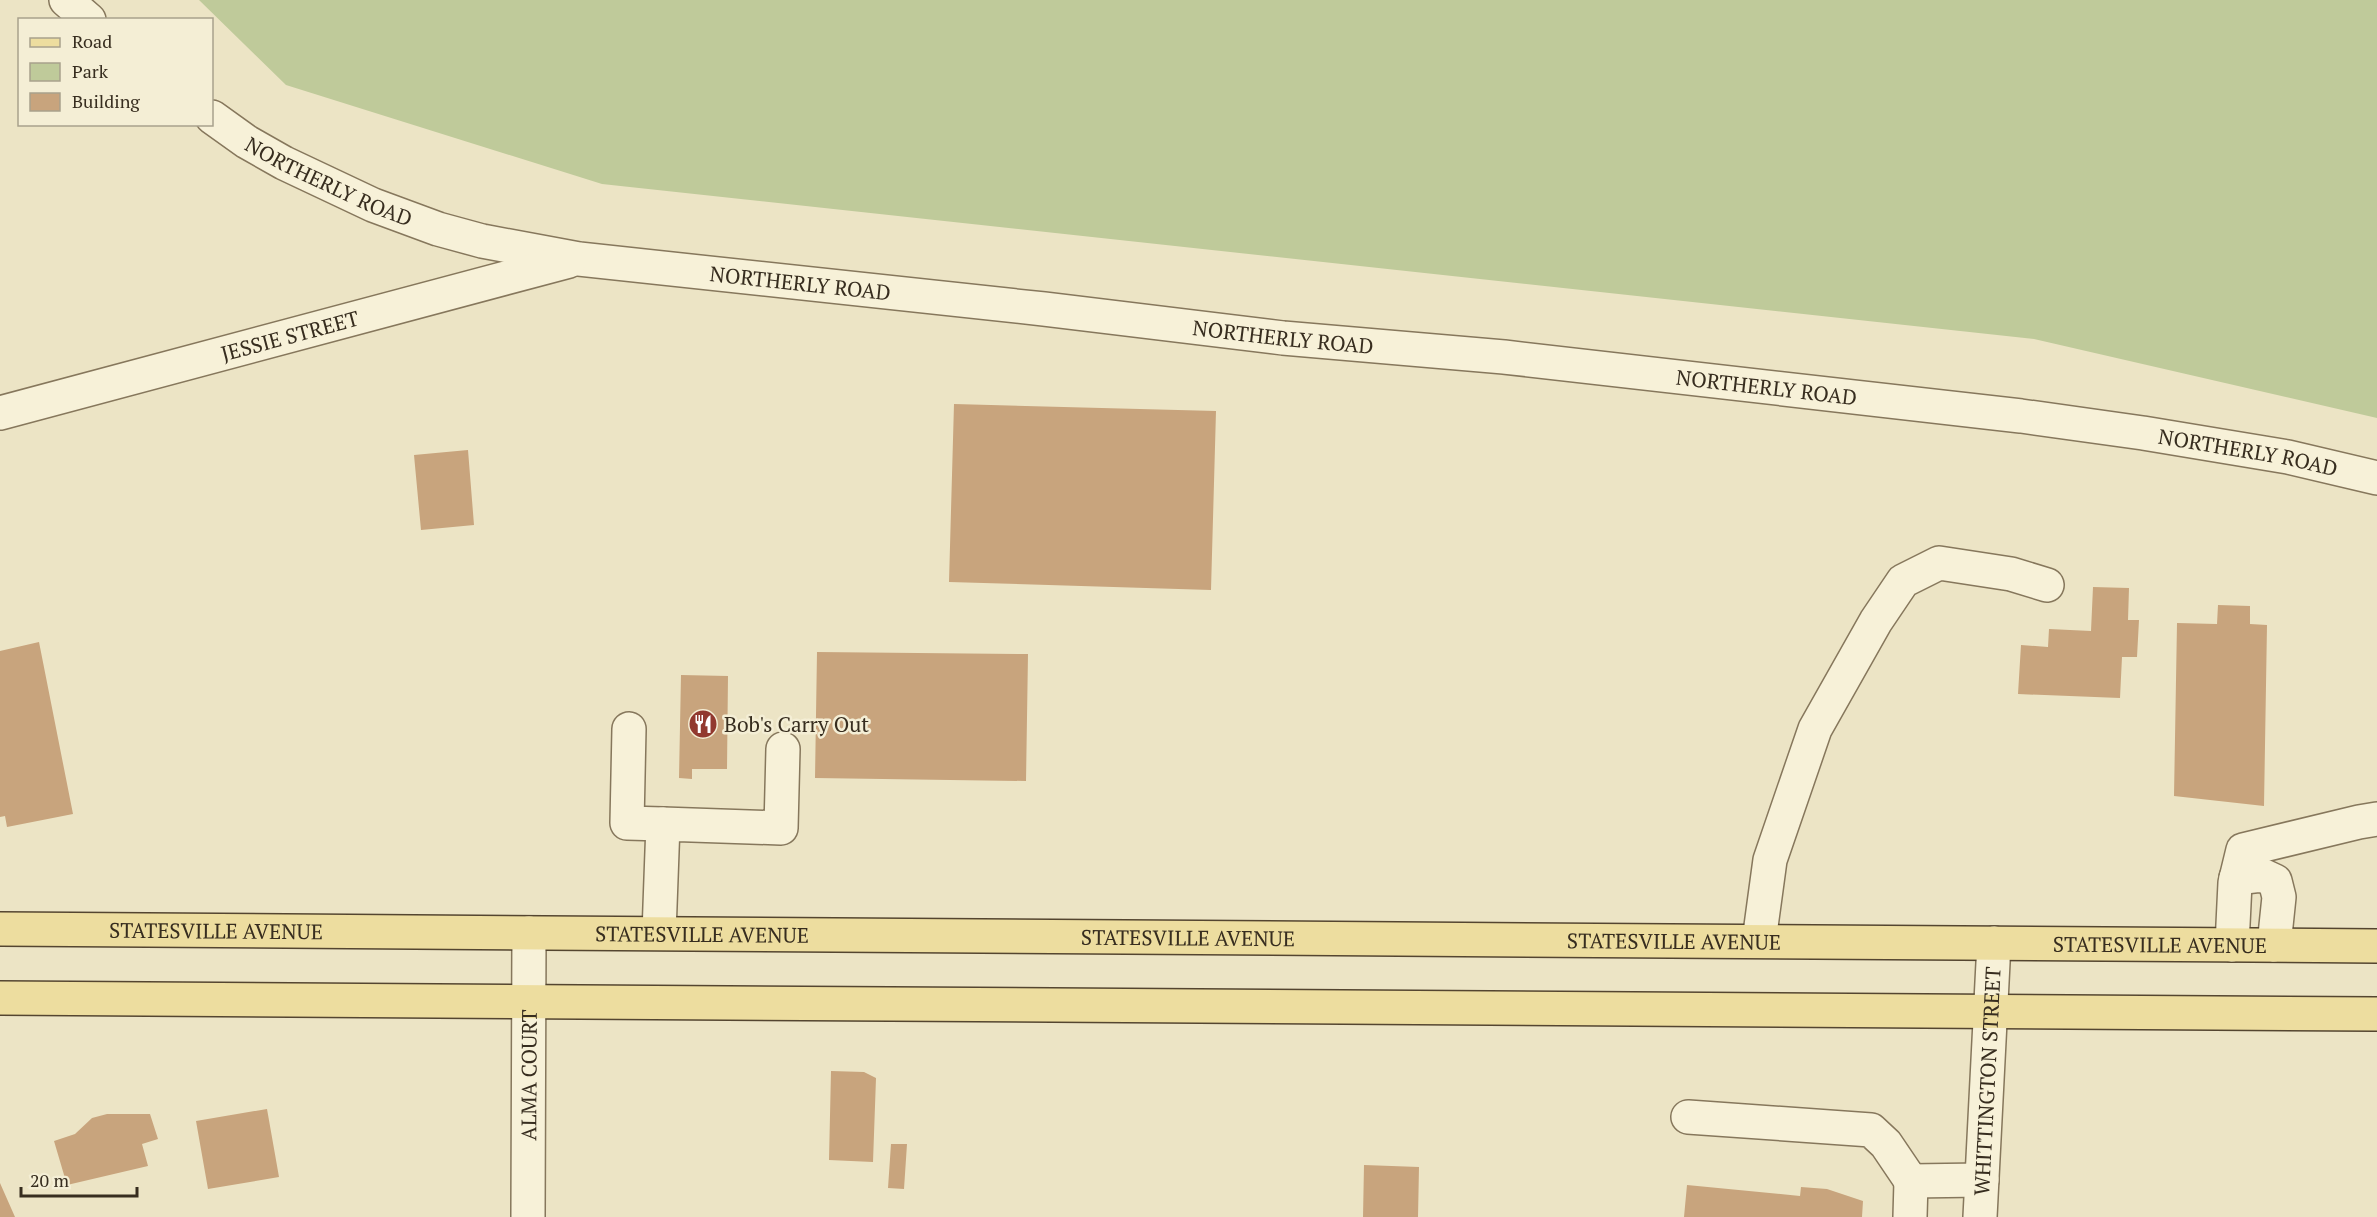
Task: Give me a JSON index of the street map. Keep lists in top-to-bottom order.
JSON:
{
  "streets": {
    "main road": ["STATESVILLE AVENUE"],
    "street": [
      "NORTHERLY ROAD",
      "JESSIE STREET",
      "ALMA COURT",
      "WHITTINGTON STREET"
    ]
  },
  "crossings": [
    ["NORTHERLY ROAD", "JESSIE STREET"],
    ["STATESVILLE AVENUE", "ALMA COURT"],
    ["STATESVILLE AVENUE", "WHITTINGTON STREET"]
  ],
  "places": {
    "restaurant": ["Bob's Carry Out"]
  },
  "legend": ["Road", "Park", "Building"],
  "scale_bar": "20 m"
}
